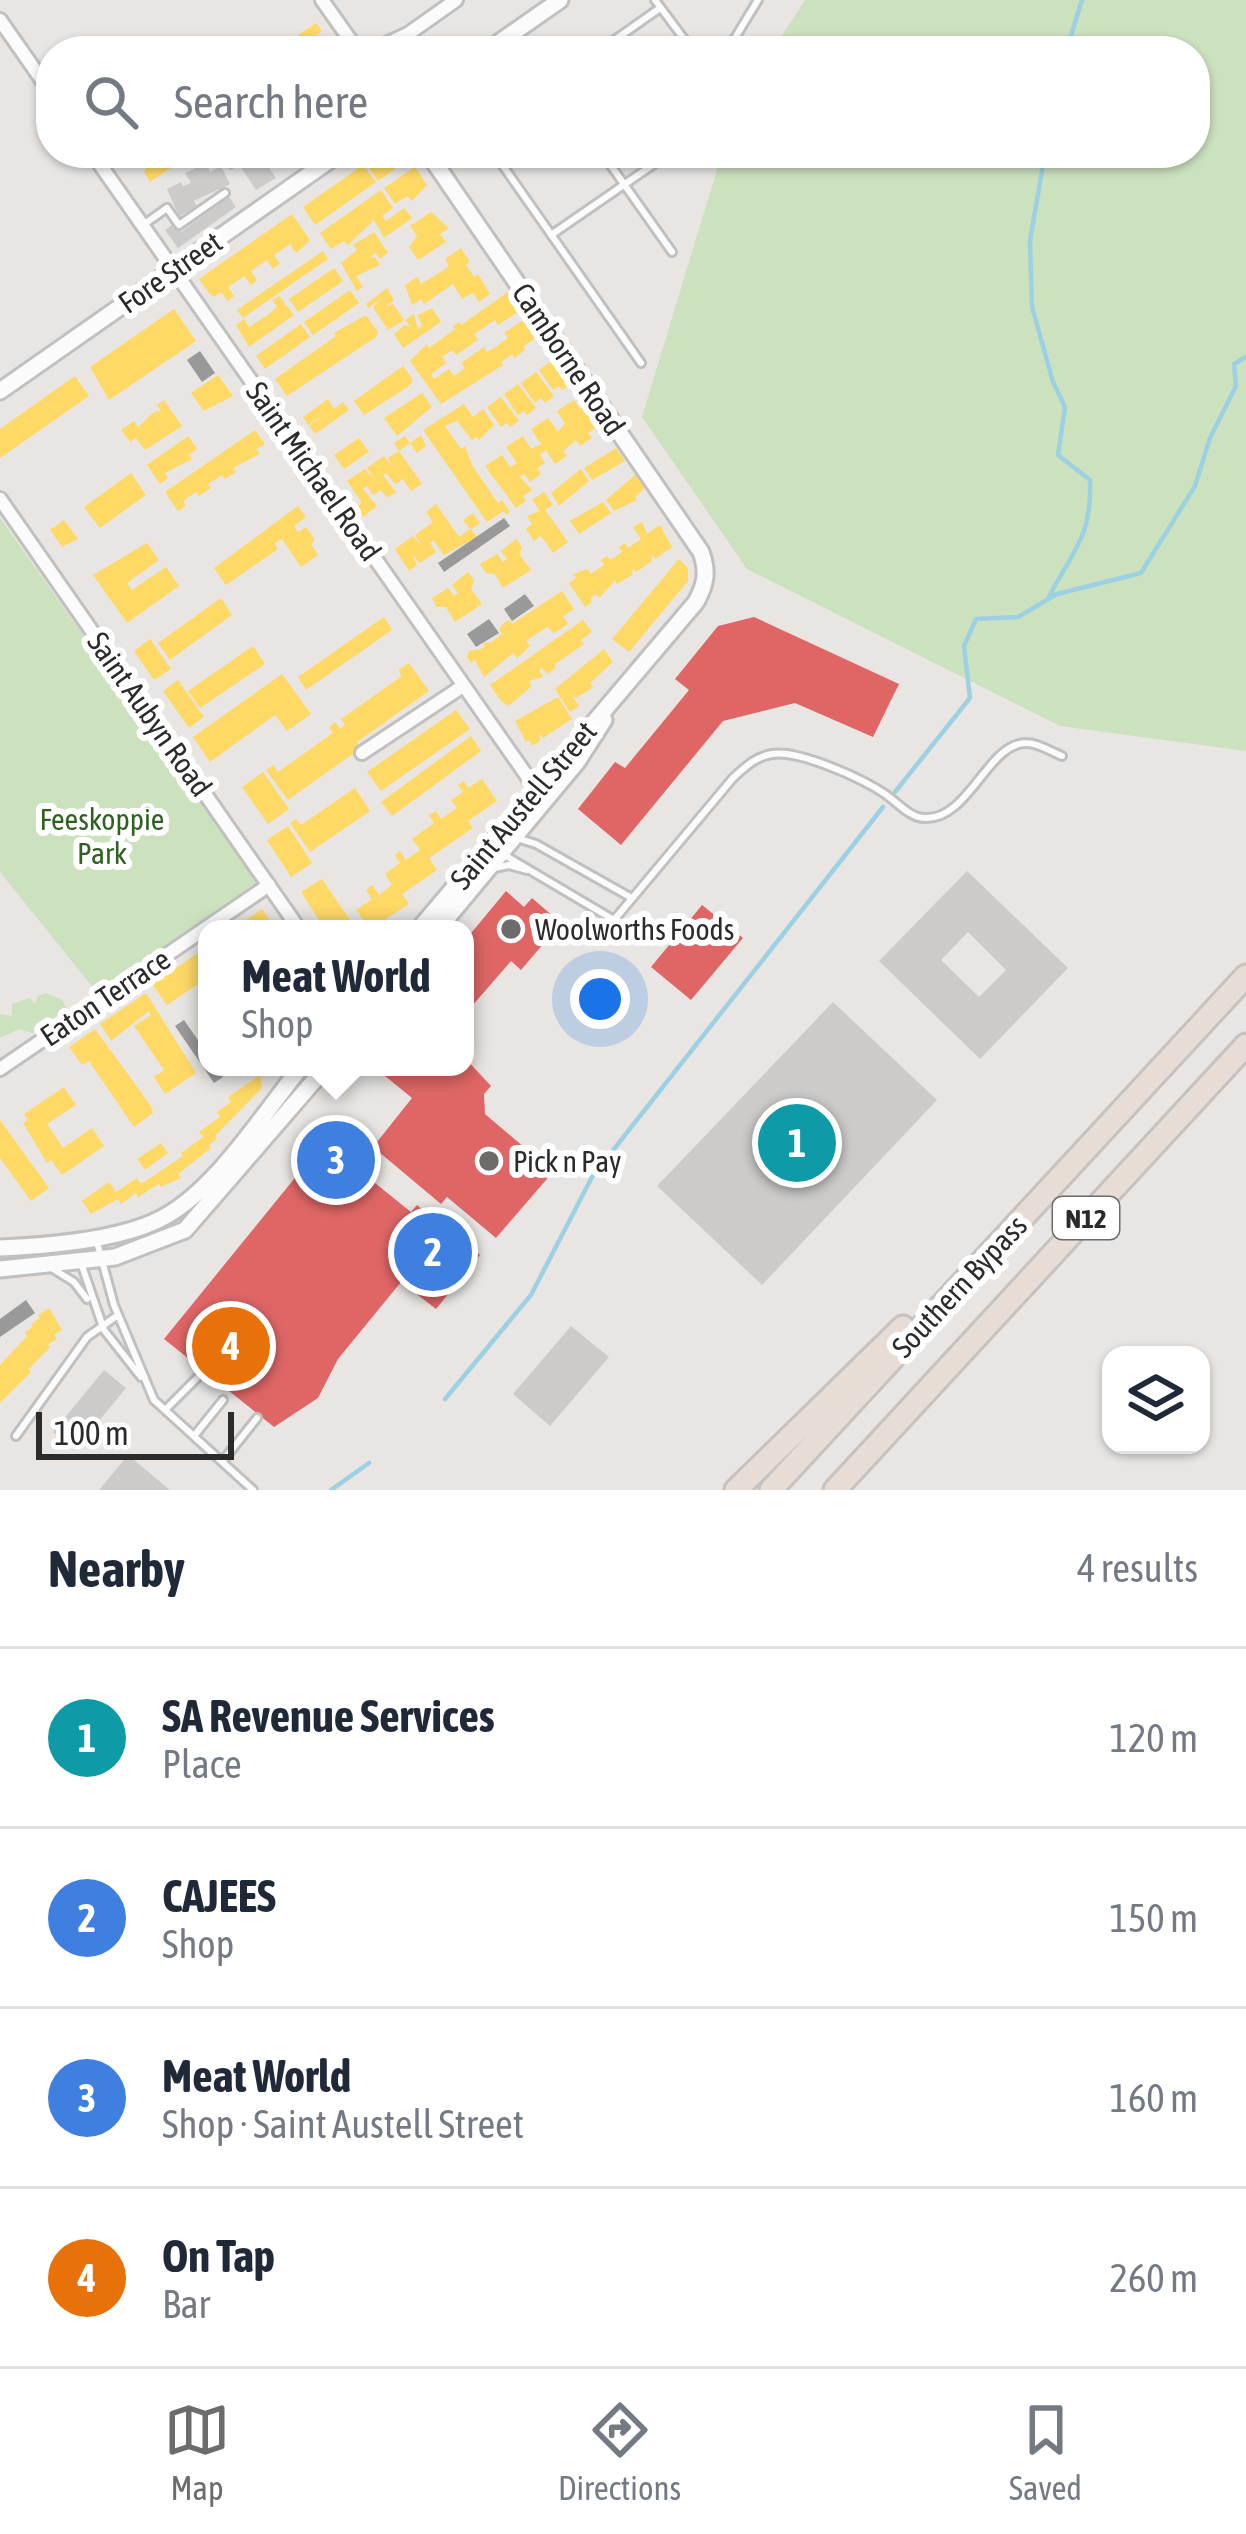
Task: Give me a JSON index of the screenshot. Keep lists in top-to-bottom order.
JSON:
{
  "streets": {
    "highway": ["N12", "Southern Bypass"],
    "street": [
      "Fore Street",
      "Camborne Road",
      "Saint Michael Road",
      "Saint Aubyn Road",
      "Saint Austell Street",
      "Eaton Terrace"
    ]
  },
  "crossings": [
    ["Fore Street", "Saint Michael Road"],
    ["Camborne Road", "Saint Austell Street"],
    ["Saint Michael Road", "Saint Austell Street"],
    ["Saint Aubyn Road", "Eaton Terrace"]
  ],
  "parks": ["Feeskoppie Park"],
  "places": ["Woolworths Foods", "Pick n Pay"],
  "scale_bar": "100 m",
  "page": {
    "search": "Search here",
    "popup": ["Meat World", "Shop"],
    "pins": [
      "1",
      "3",
      "2",
      "4"
    ],
    "scale": "100 m",
    "heading": ["Nearby", "4 results"],
    "list": [
      {
        "mark": "1",
        "name": "SA Revenue Services",
        "note": "Place",
        "value": "120 m"
      },
      {
        "mark": "2",
        "name": "CAJEES",
        "note": "Shop",
        "value": "150 m"
      },
      {
        "mark": "3",
        "name": "Meat World",
        "note": "Shop · Saint Austell Street",
        "value": "160 m"
      },
      {
        "mark": "4",
        "name": "On Tap",
        "note": "Bar",
        "value": "260 m"
      }
    ],
    "nav": ["Map", "Directions", "Saved"]
  }
}
